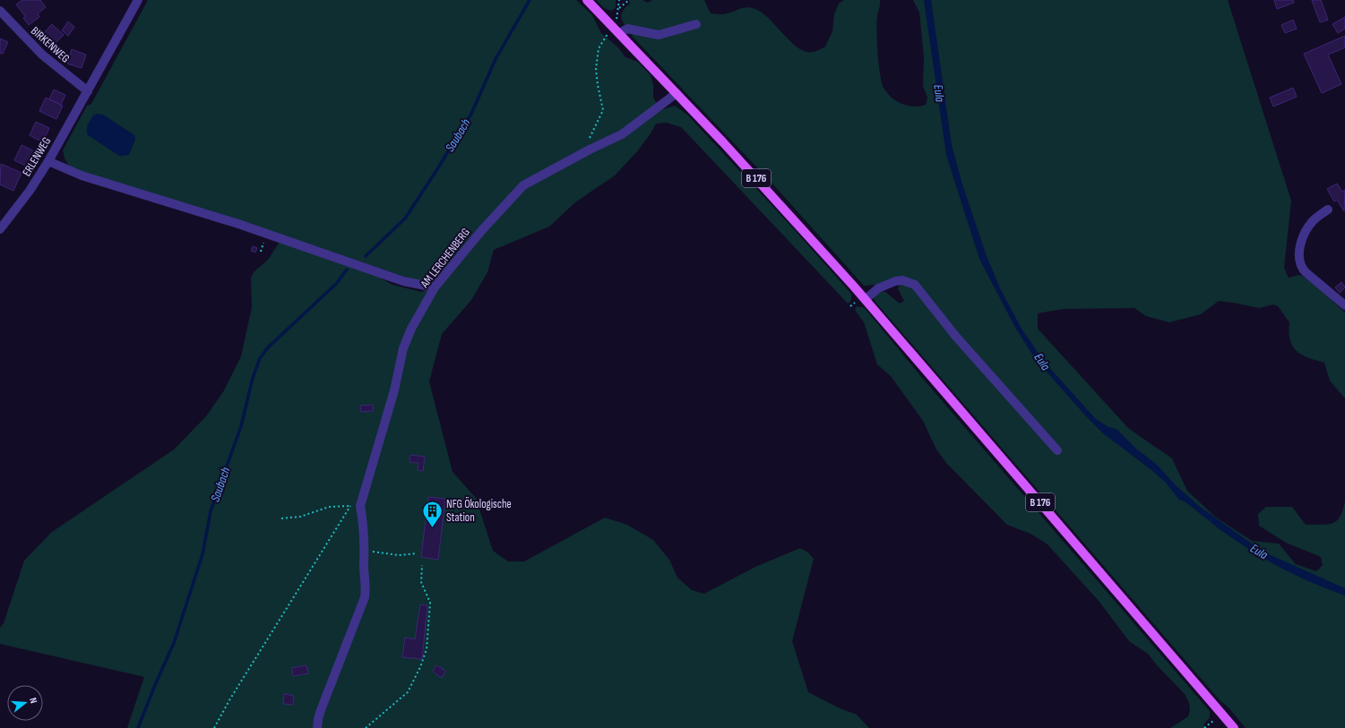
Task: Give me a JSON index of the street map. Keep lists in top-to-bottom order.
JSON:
{
  "streets": {
    "main road": ["B 176"],
    "street": ["BIRKENWEG", "ERLENWEG", "AM LERCHENBERG"]
  },
  "crossings": [
    ["BIRKENWEG", "ERLENWEG"],
    ["B 176", "AM LERCHENBERG"]
  ],
  "water": ["Eula", "Saubach"],
  "places": {
    "building": ["NFG Ökologische Station"]
  },
  "north": "right"
}
